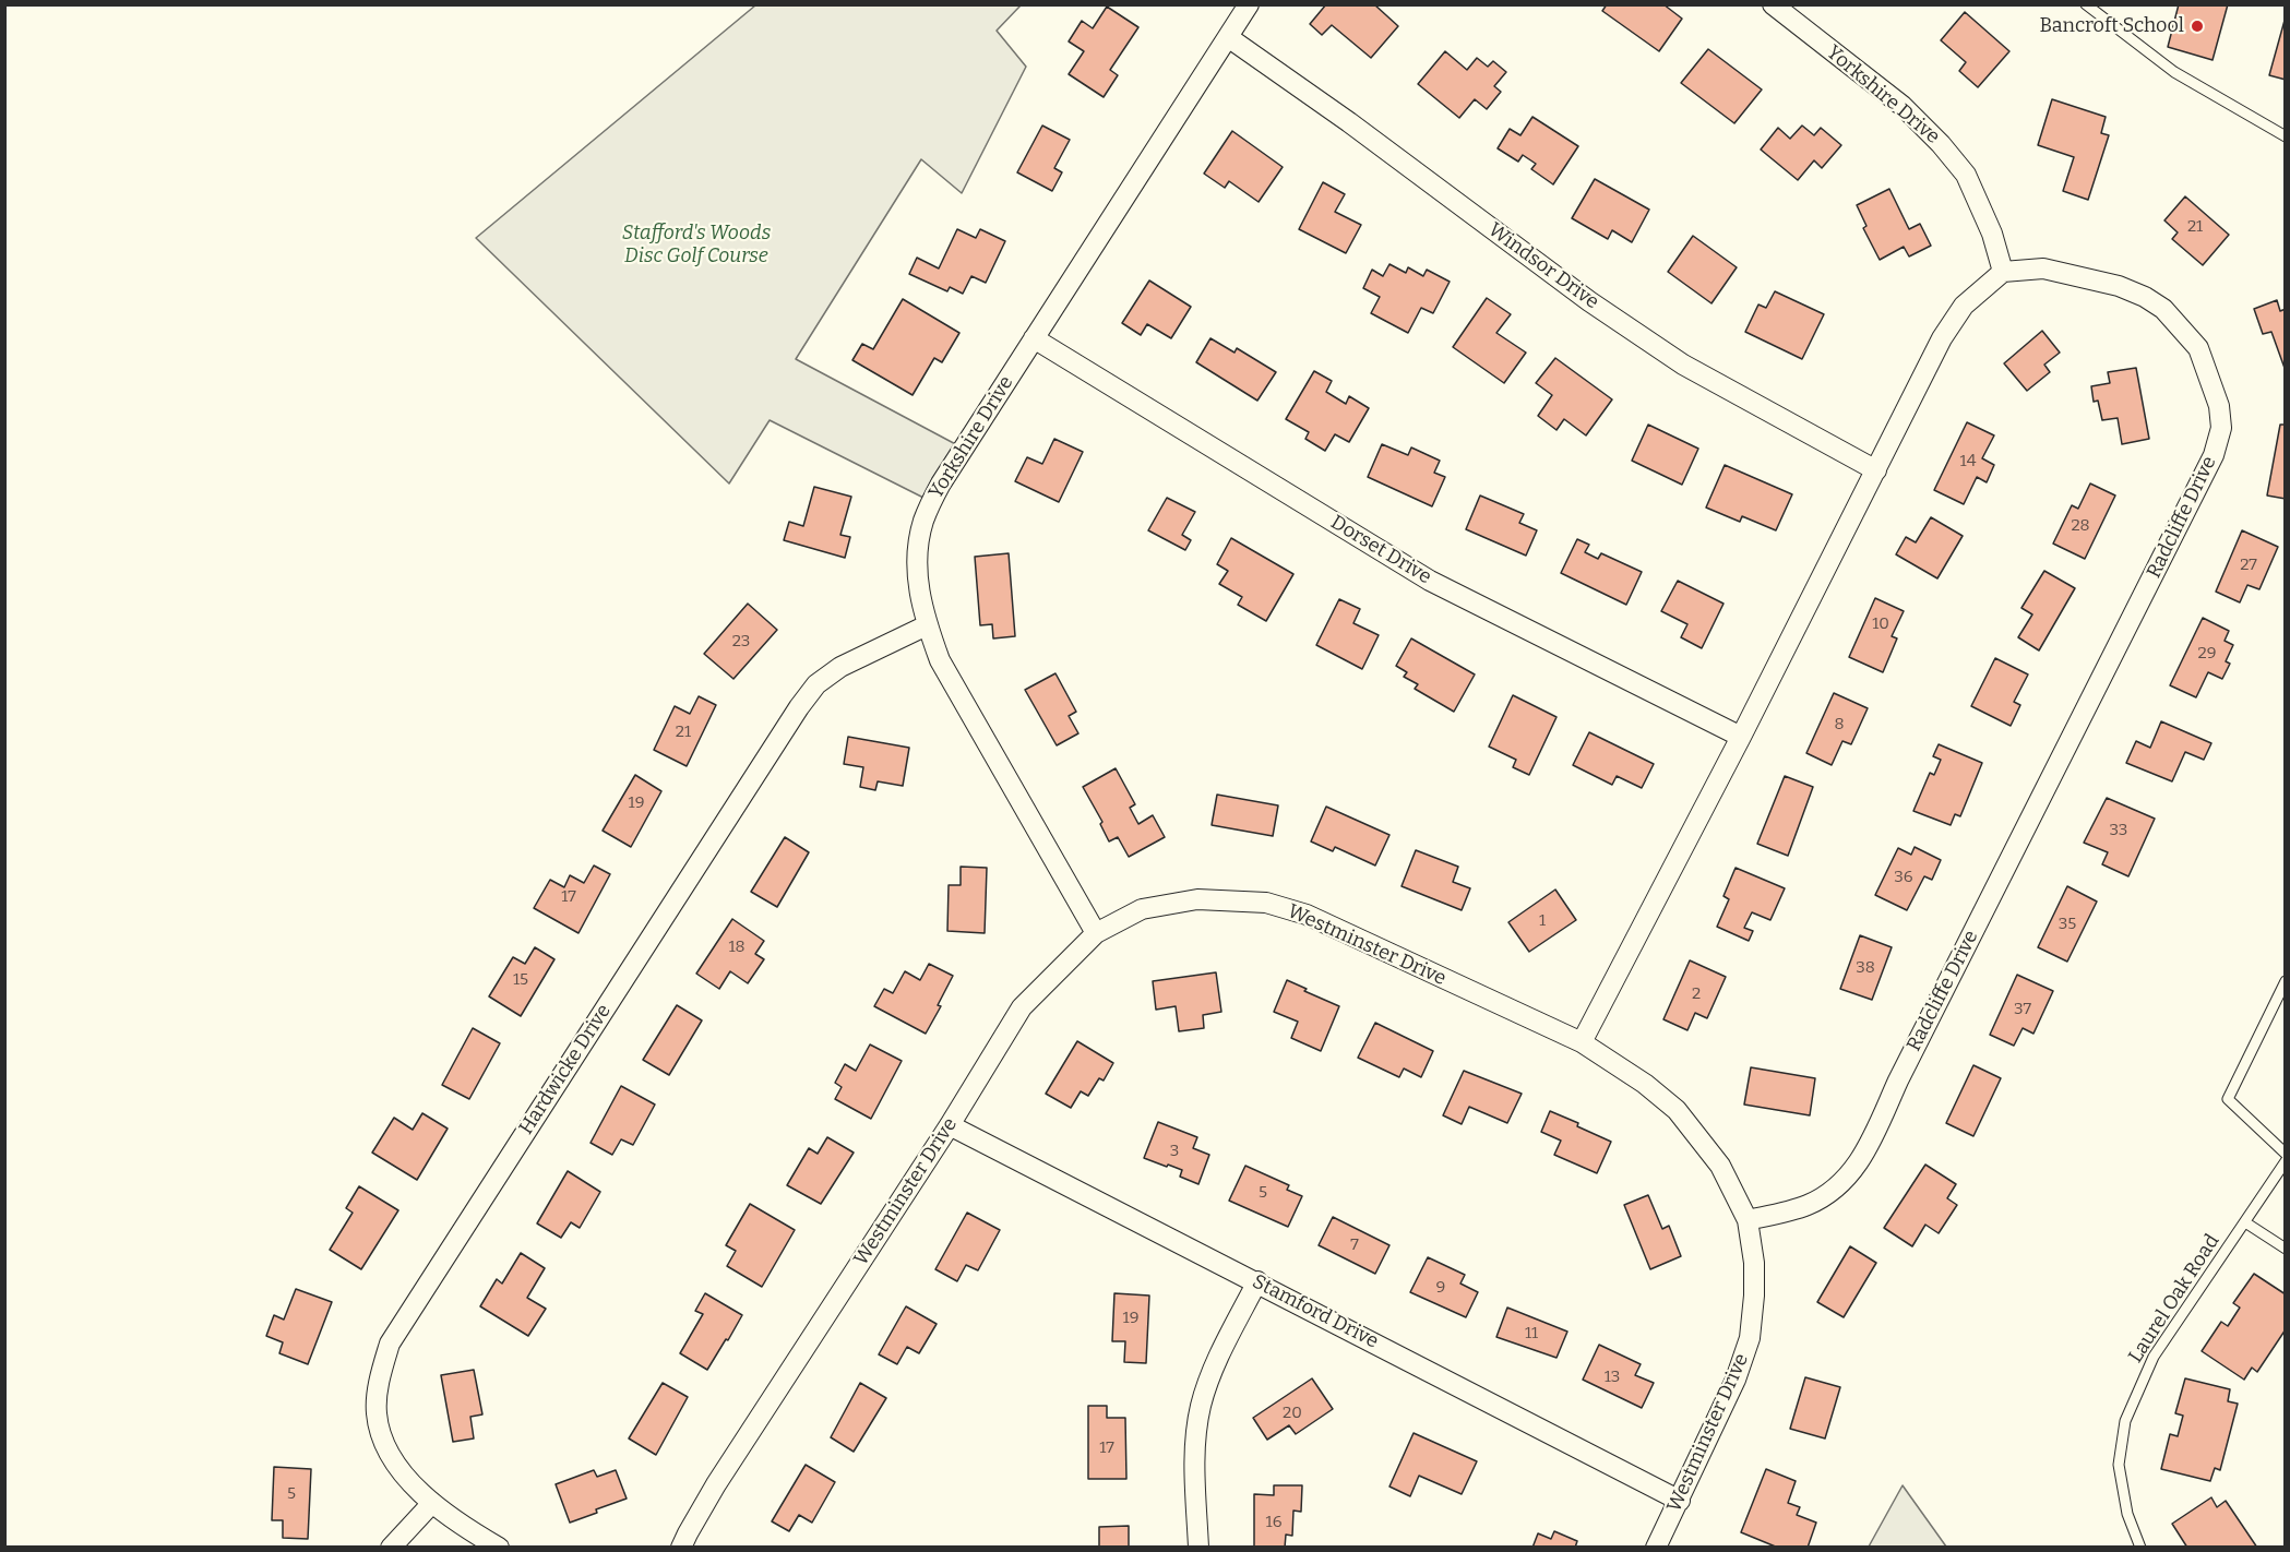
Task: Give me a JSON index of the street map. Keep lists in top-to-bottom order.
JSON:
{
  "streets": {
    "street": [
      "Yorkshire Drive",
      "Windsor Drive",
      "Radcliffe Drive",
      "Dorset Drive",
      "Westminster Drive",
      "Hardwicke Drive",
      "Stamford Drive"
    ],
    "lane": ["Laurel Oak Road"]
  },
  "crossings": [
    ["Yorkshire Drive", "Windsor Drive"],
    ["Yorkshire Drive", "Radcliffe Drive"],
    ["Yorkshire Drive", "Dorset Drive"],
    ["Yorkshire Drive", "Westminster Drive"],
    ["Yorkshire Drive", "Hardwicke Drive"],
    ["Radcliffe Drive", "Westminster Drive"],
    ["Westminster Drive", "Stamford Drive"]
  ],
  "parks": ["Stafford's Woods Disc Golf Course"],
  "places": ["Bancroft School"],
  "house_numbers": [
    "21",
    "14",
    "28",
    "27",
    "10",
    "23",
    "29",
    "8",
    "21",
    "19",
    "33",
    "36",
    "17",
    "1",
    "35",
    "18",
    "38",
    "15",
    "2",
    "37",
    "3",
    "5",
    "7",
    "9",
    "19",
    "11",
    "13",
    "20",
    "17",
    "5",
    "16"
  ]
}
